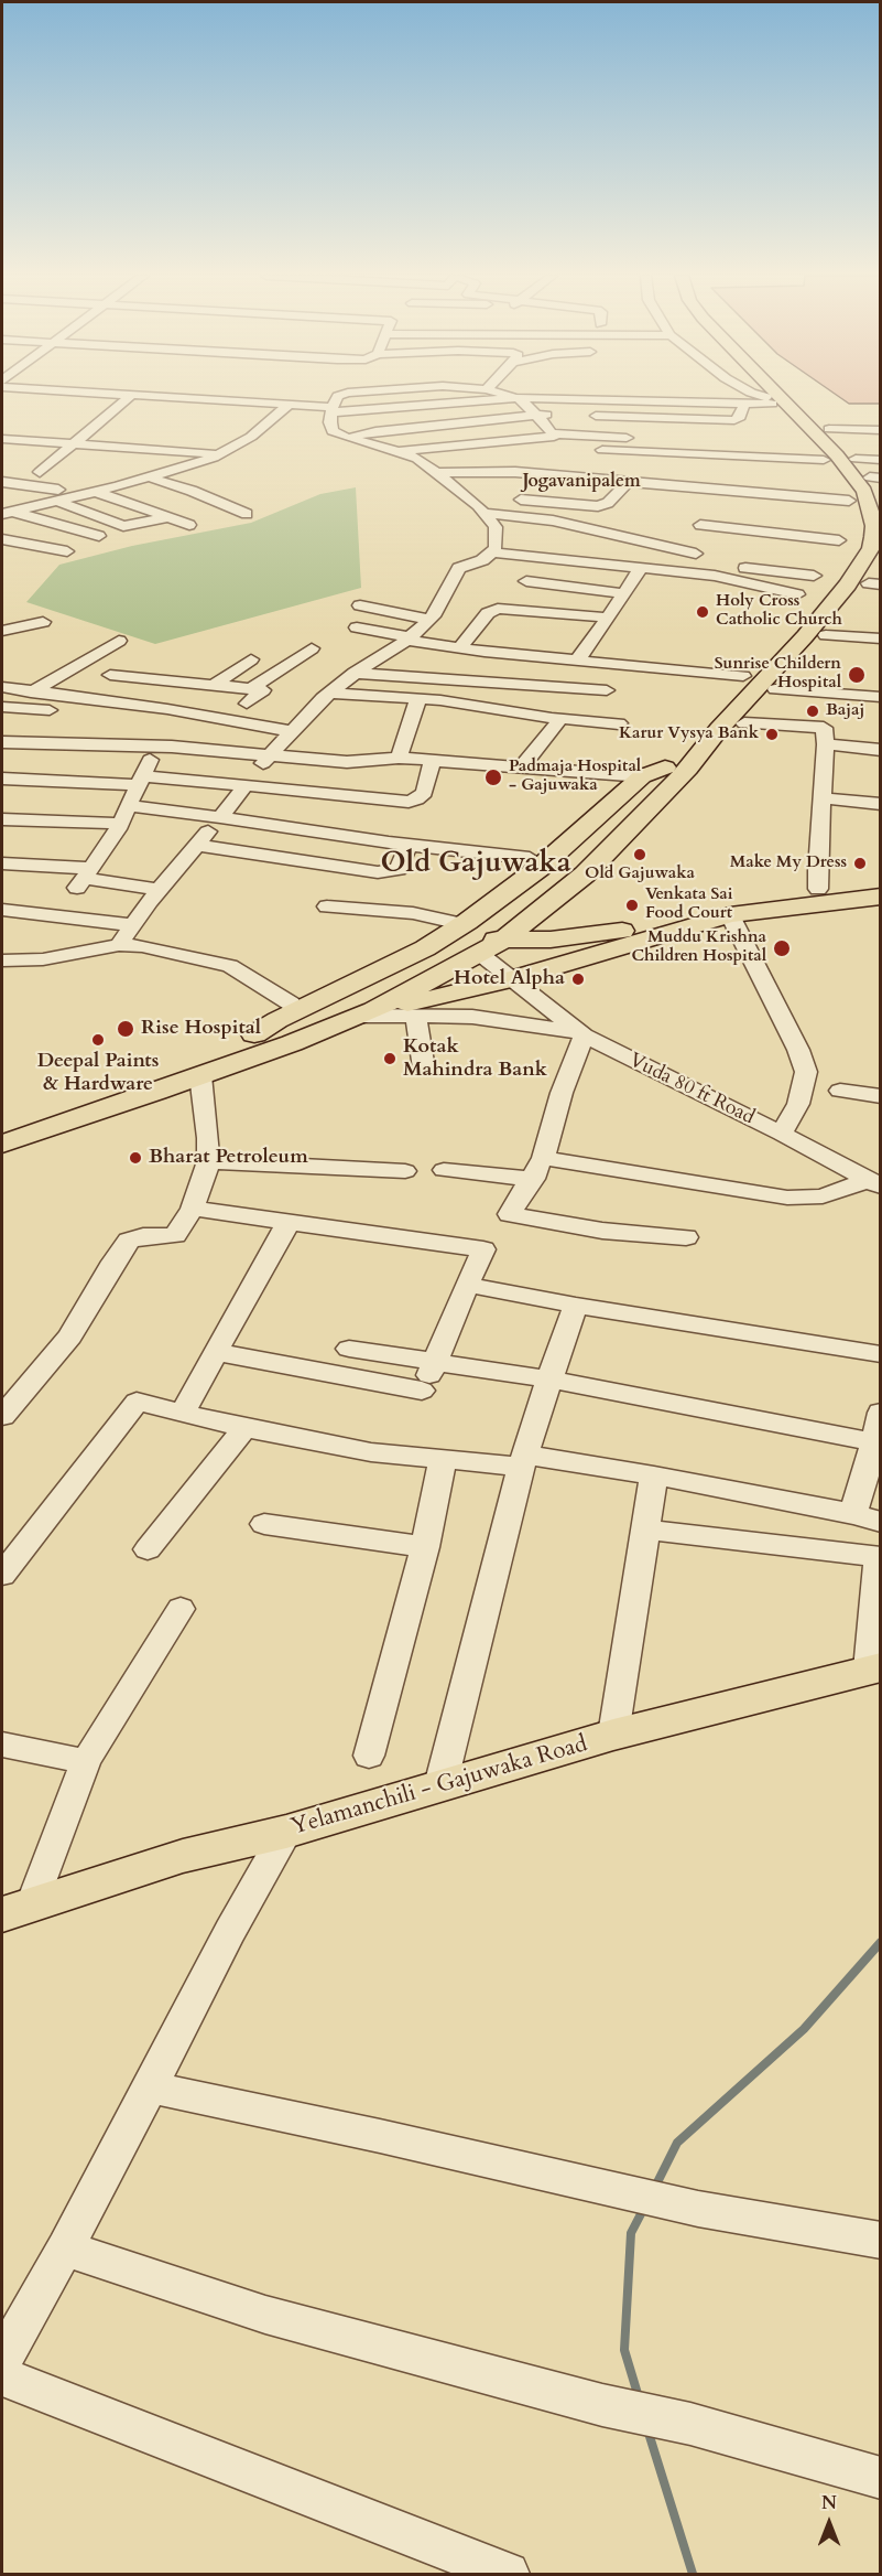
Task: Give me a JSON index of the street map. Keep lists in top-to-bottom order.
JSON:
{
  "streets": {
    "main road": ["Yelamanchili - Gajuwaka Road"],
    "street": ["Vuda 80 ft Road"]
  },
  "districts": ["Jogavanipalem", "Old Gajuwaka"],
  "places": [
    "Holy Cross Catholic Church",
    "Sunrise Childern Hospital",
    "Bajaj",
    "Karur Vysya Bank",
    "Padmaja Hospital - Gajuwaka",
    "Old Gajuwaka",
    "Make My Dress",
    "Venkata Sai Food Court",
    "Muddu Krishna Children Hospital",
    "Hotel Alpha",
    "Rise Hospital",
    "Deepal Paints & Hardware",
    "Kotak Mahindra Bank",
    "Bharat Petroleum"
  ],
  "north": "top"
}
